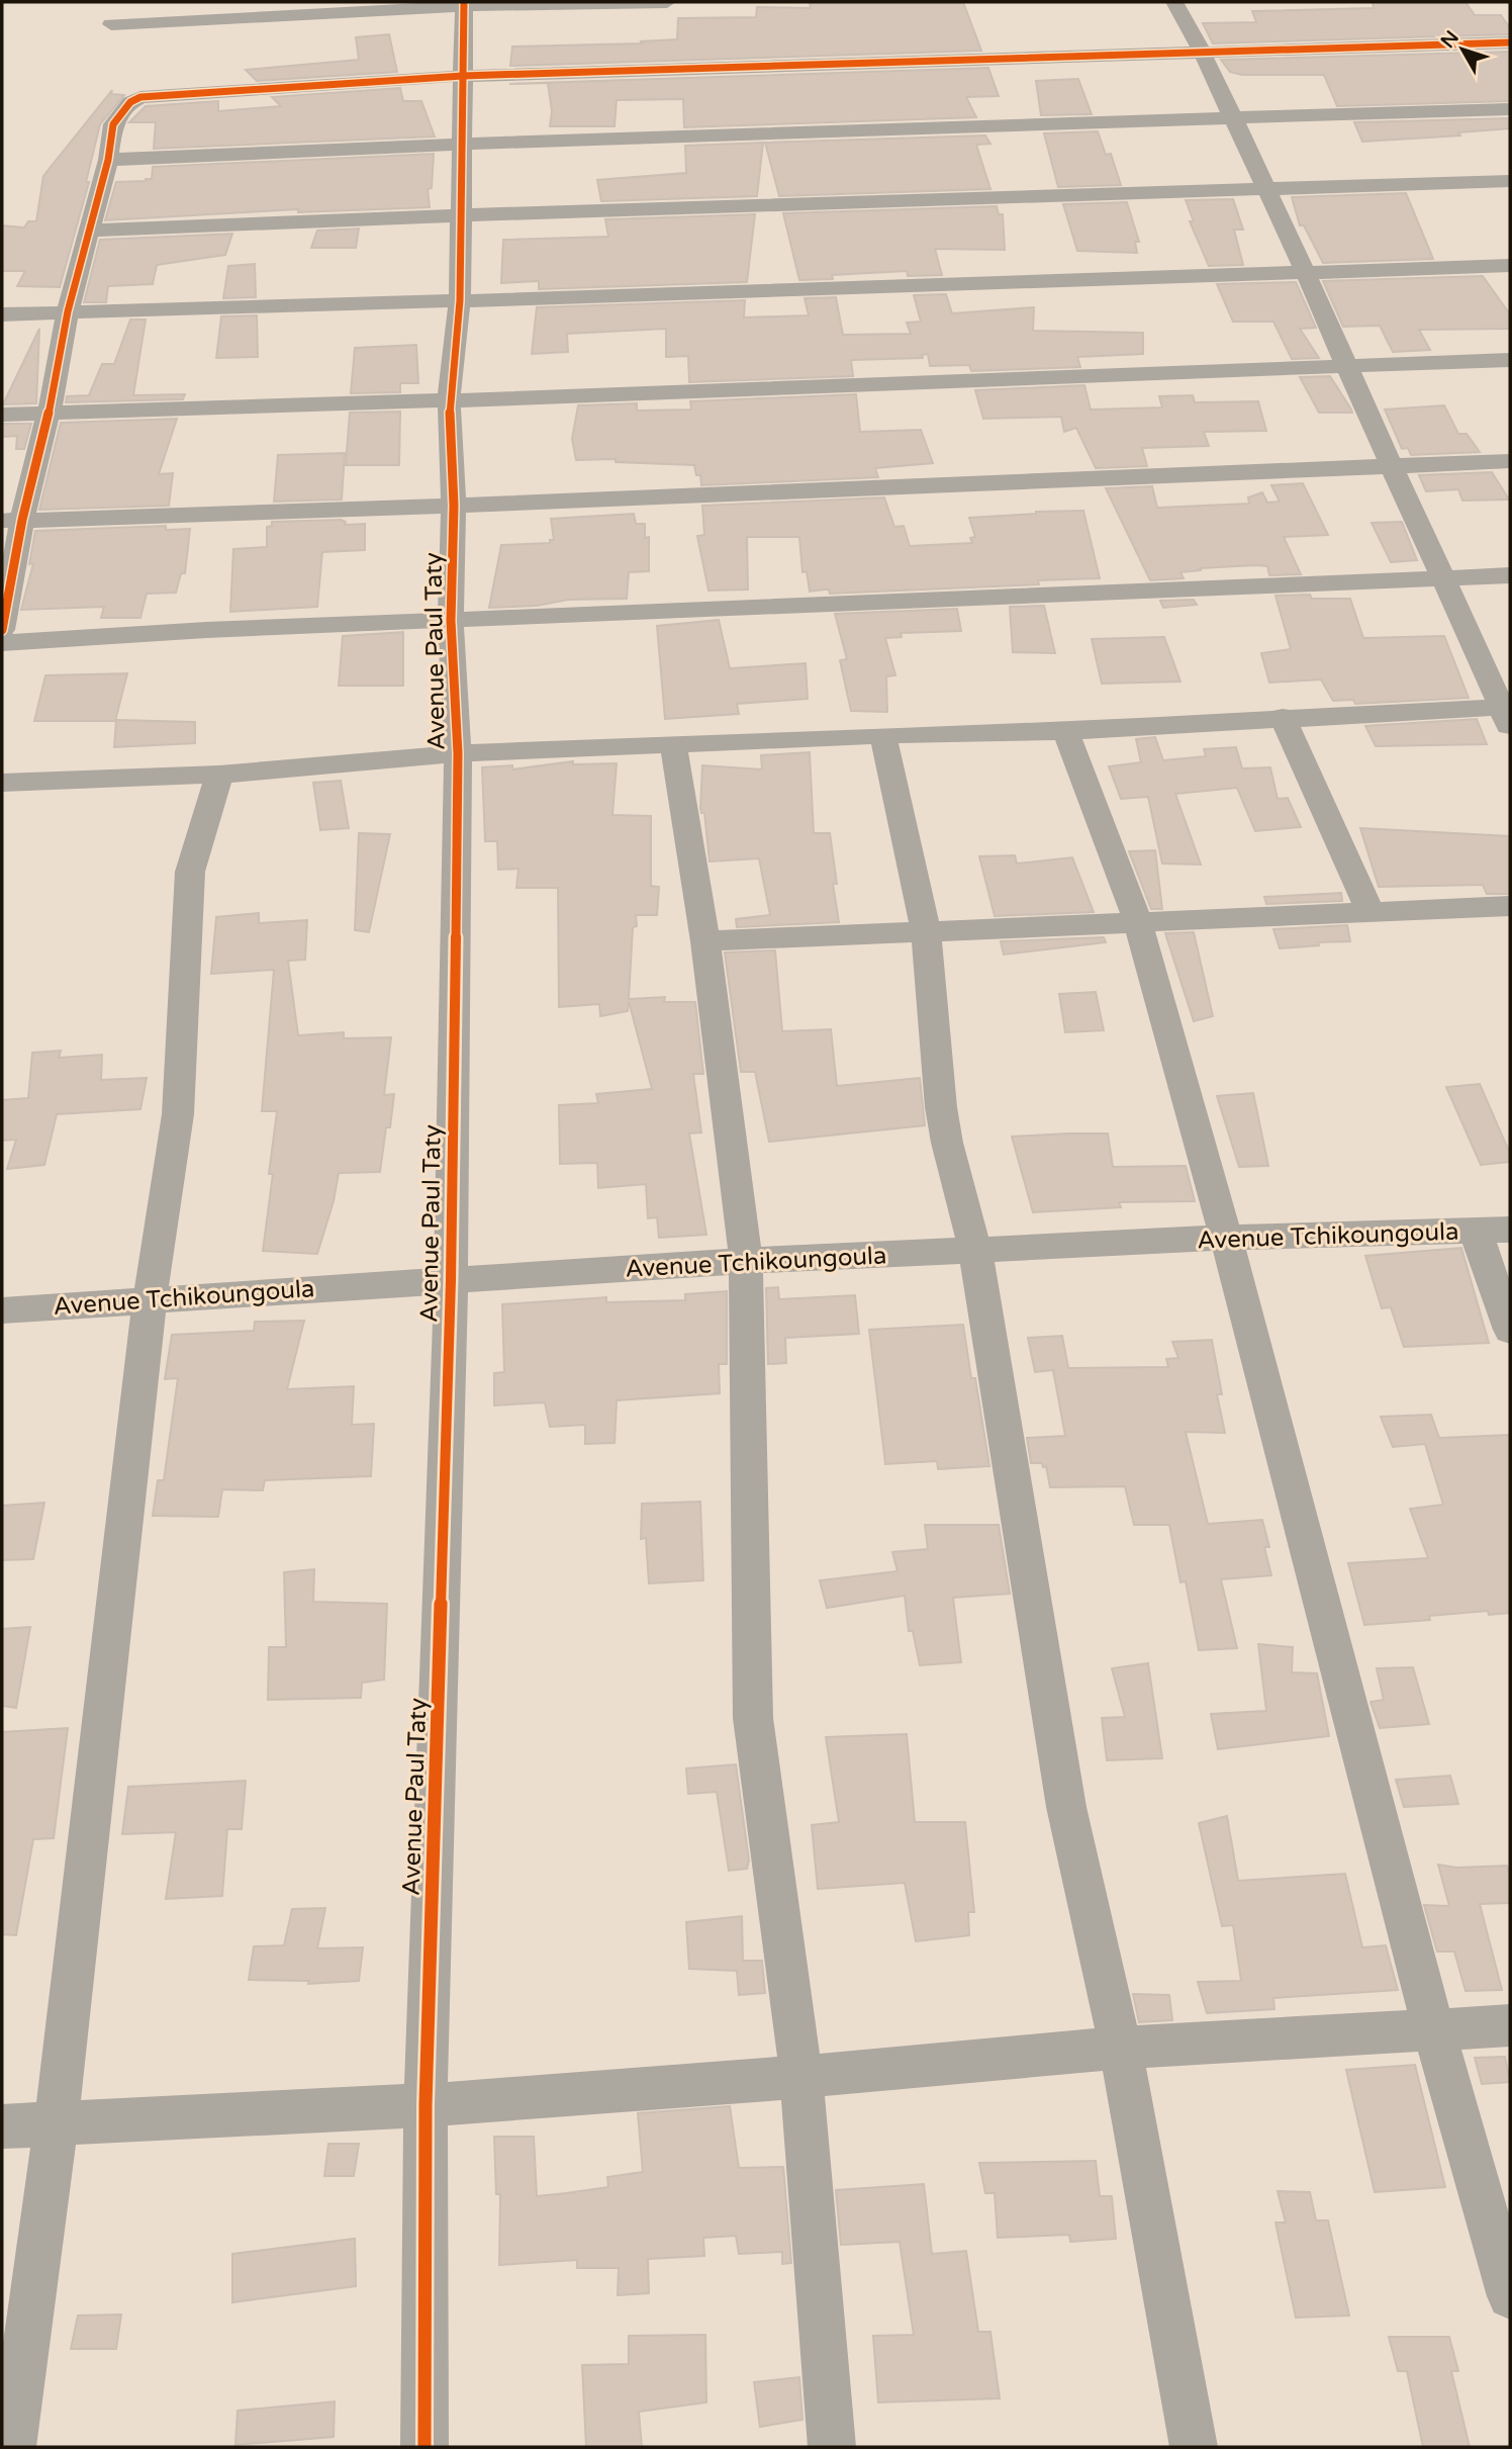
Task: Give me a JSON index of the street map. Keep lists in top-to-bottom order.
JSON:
{
  "streets": {
    "street": ["Avenue Paul Taty", "Avenue Tchikoungoula"]
  },
  "crossings": [
    ["Avenue Paul Taty", "Avenue Tchikoungoula"]
  ],
  "north": "top left"
}
